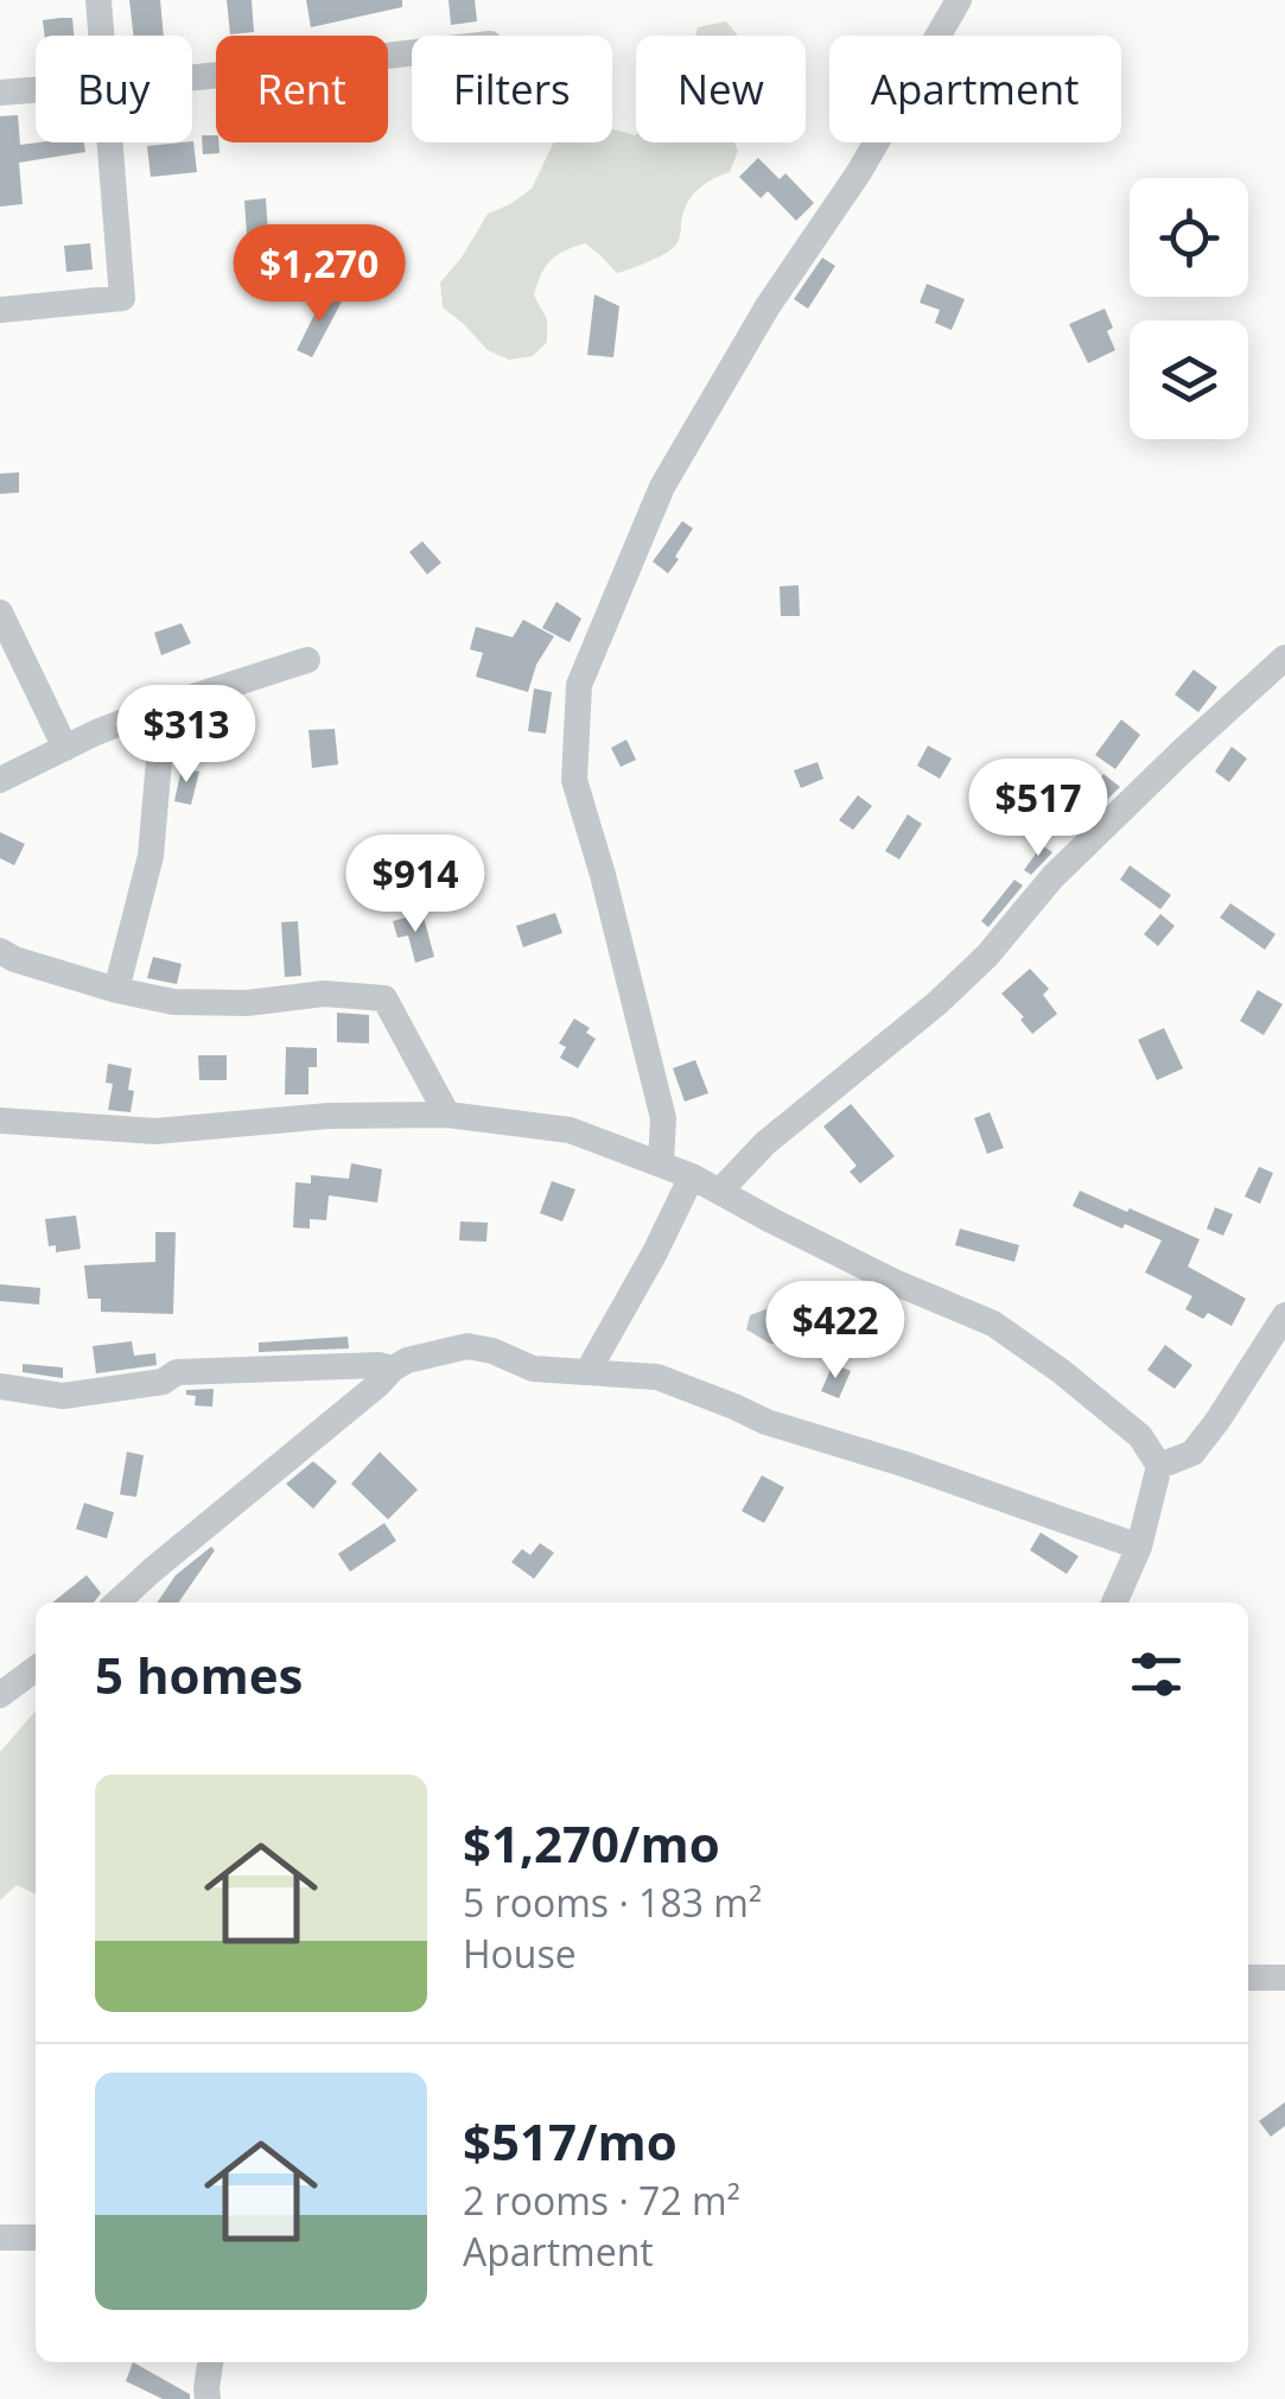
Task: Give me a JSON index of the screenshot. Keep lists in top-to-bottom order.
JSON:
{
  "page": {
    "chip": [
      "Buy",
      "Rent",
      "Filters",
      "New",
      "Apartment"
    ],
    "price": [
      "$1,270",
      "$313",
      "$517",
      "$914",
      "$422"
    ],
    "heading": "5 homes",
    "list": [
      {
        "name": "$1,270/mo",
        "note": "5 rooms · 183 m² · House"
      },
      {
        "name": "$517/mo",
        "note": "2 rooms · 72 m² · Apartment"
      }
    ]
  }
}
